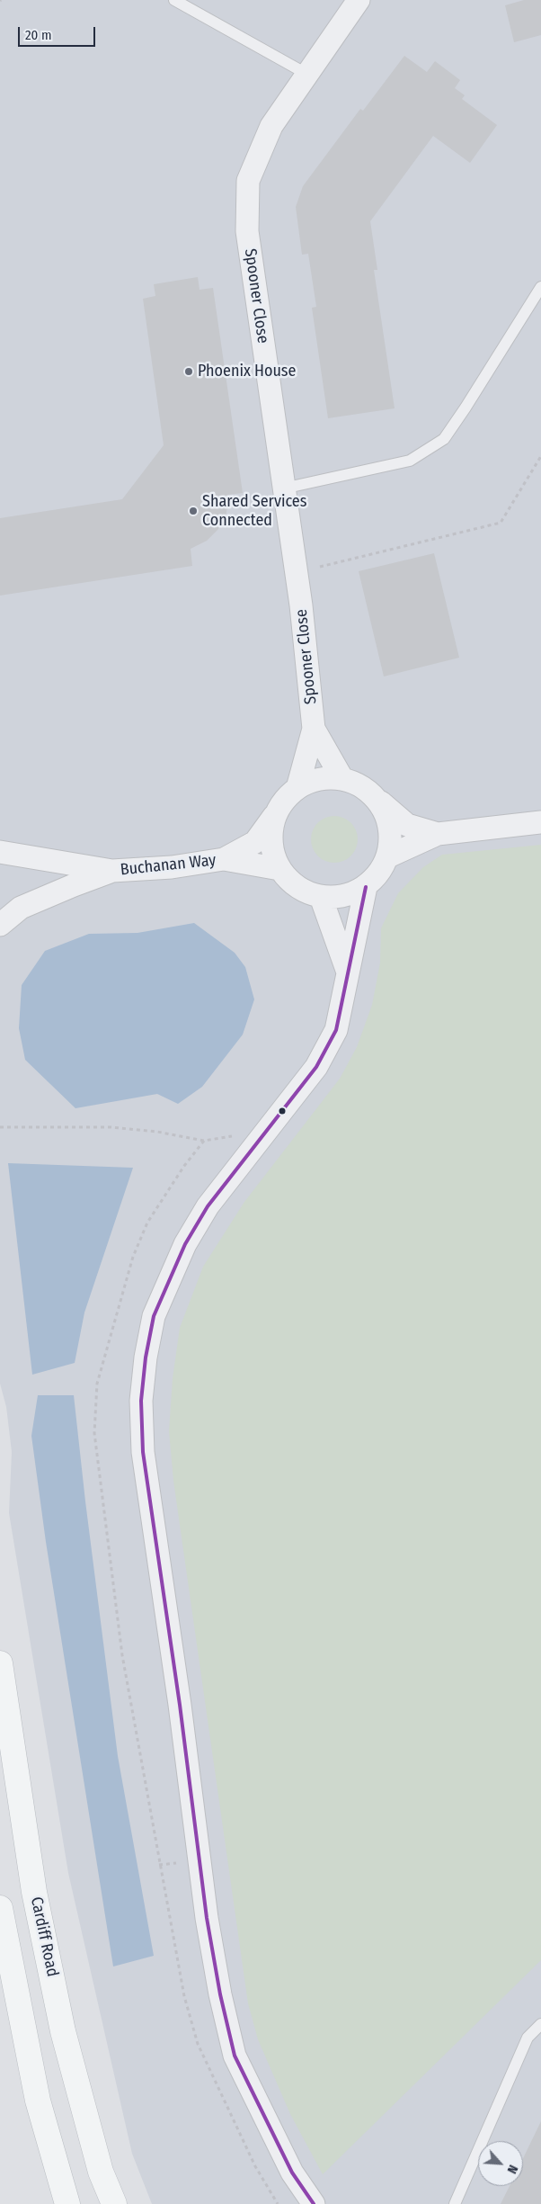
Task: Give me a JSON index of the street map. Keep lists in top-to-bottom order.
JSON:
{
  "streets": {
    "main road": ["Cardiff Road"],
    "street": ["Spooner Close", "Buchanan Way"]
  },
  "crossings": [
    ["Spooner Close", "Buchanan Way"]
  ],
  "places": ["Phoenix House", "Shared Services Connected"],
  "scale_bar": "20 m",
  "north": "bottom right"
}
